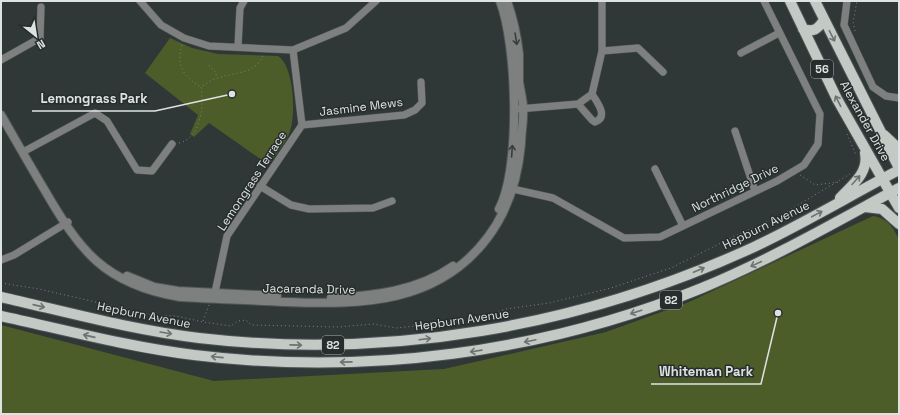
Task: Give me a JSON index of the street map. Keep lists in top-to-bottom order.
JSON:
{
  "streets": {
    "main road": [
      "56",
      "Alexander Drive",
      "Hepburn Avenue",
      "82"
    ],
    "street": [
      "Jasmine Mews",
      "Lemongrass Terrace",
      "Northridge Drive",
      "Jacaranda Drive"
    ]
  },
  "crossings": [
    ["Jasmine Mews", "Lemongrass Terrace"],
    ["Alexander Drive", "Hepburn Avenue"],
    ["Alexander Drive", "82"],
    ["Lemongrass Terrace", "Jacaranda Drive"],
    ["Northridge Drive", "Jacaranda Drive"]
  ],
  "places": ["Lemongrass Park", "Whiteman Park"],
  "north": "bottom right"
}
